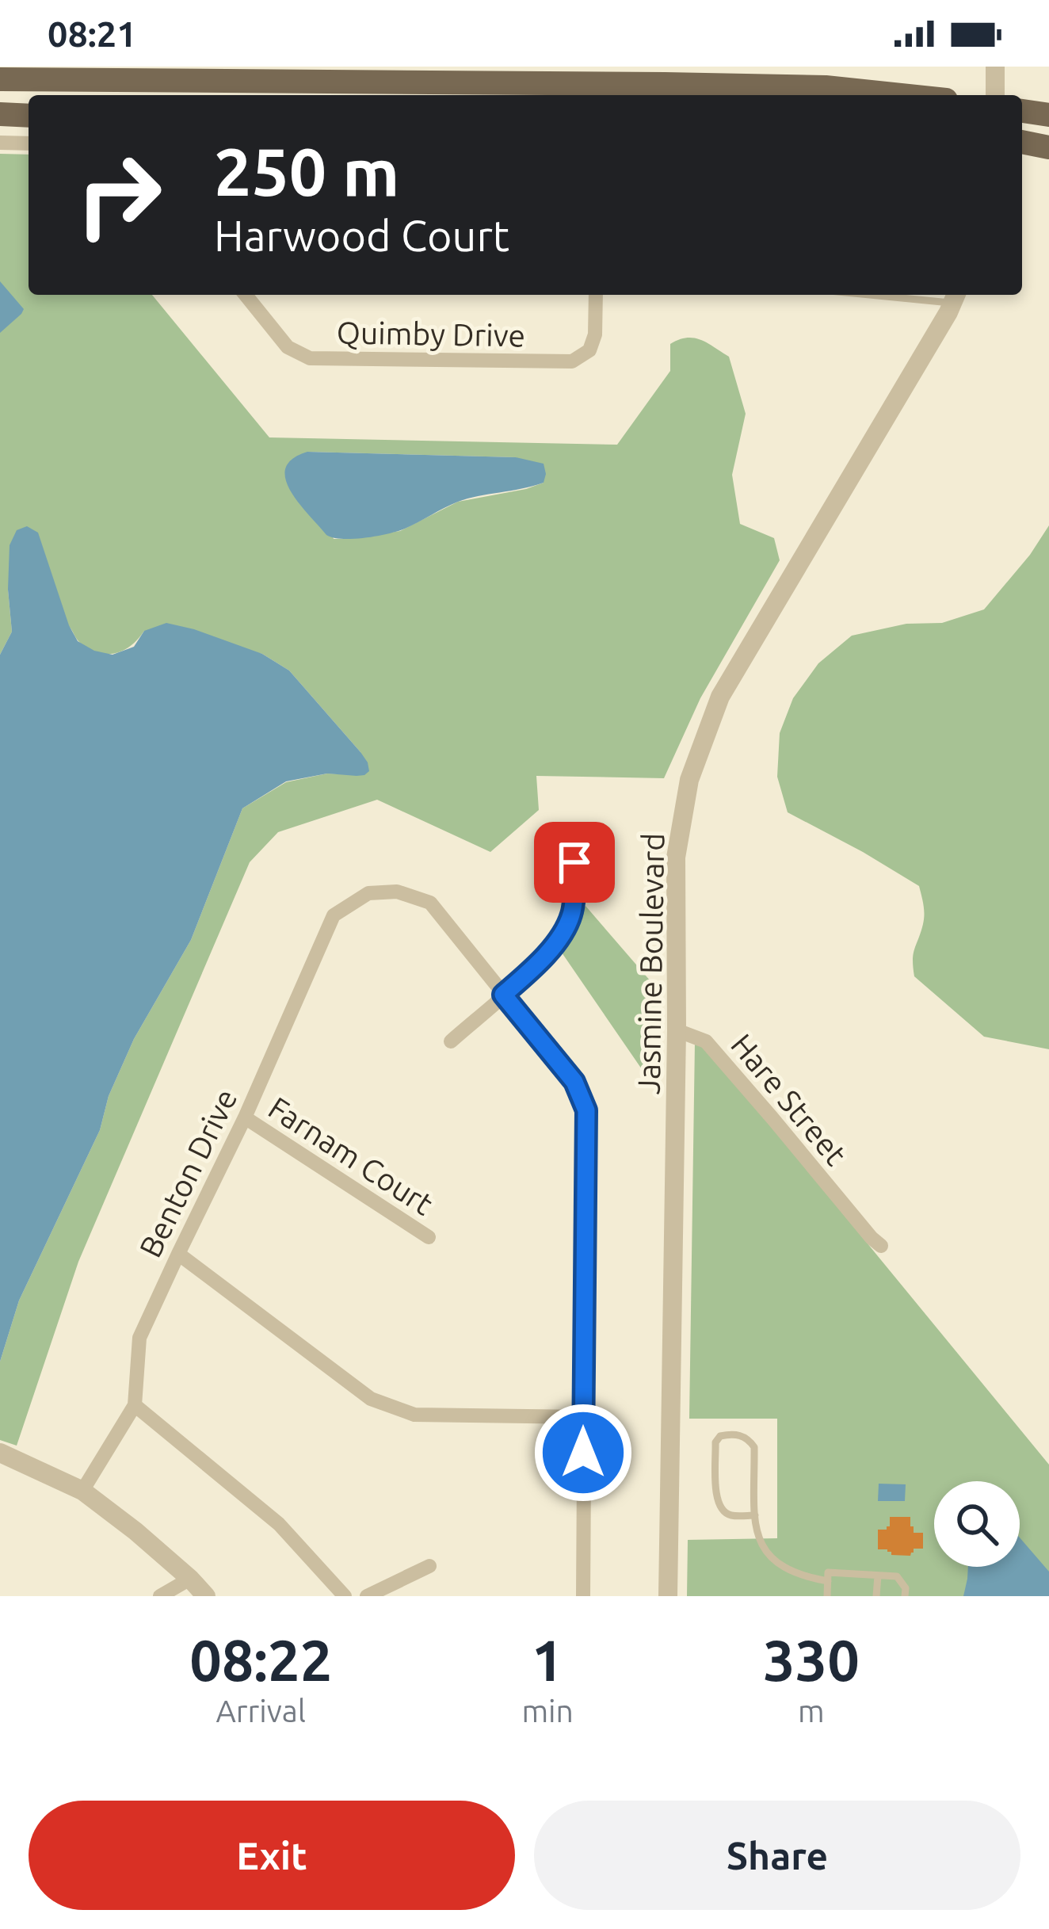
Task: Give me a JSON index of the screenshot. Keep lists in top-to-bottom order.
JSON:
{
  "streets": {
    "street": [
      "Quimby Drive",
      "Jasmine Boulevard",
      "Hare Street",
      "Farnam Court",
      "Benton Drive"
    ]
  },
  "crossings": [
    ["Jasmine Boulevard", "Hare Street"],
    ["Farnam Court", "Benton Drive"]
  ],
  "page": {
    "status": "08:21",
    "turn": ["250 m", "Harwood Court"],
    "eta": [
      "08:22",
      "Arrival",
      "1",
      "min",
      "330",
      "m"
    ],
    "buttons": ["Exit", "Share"]
  }
}
